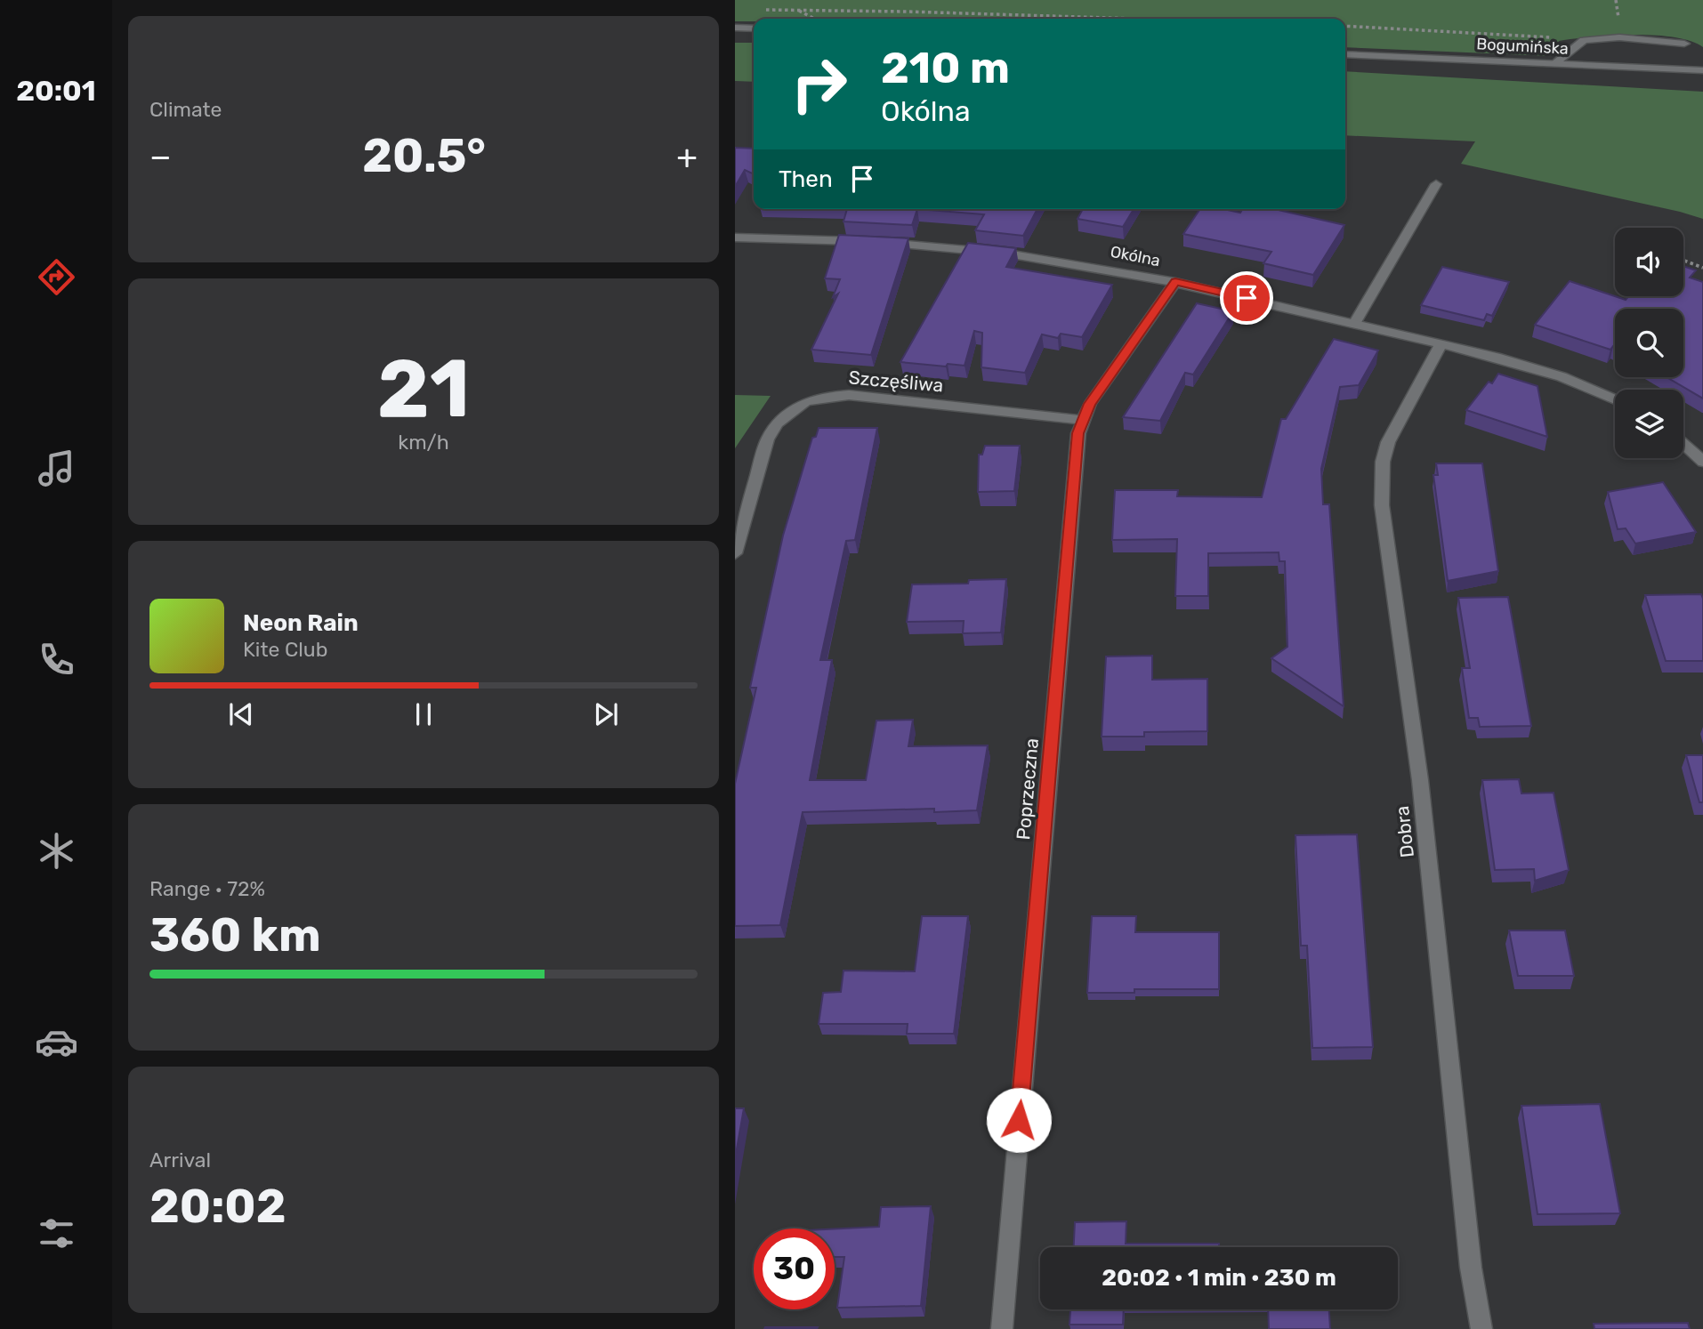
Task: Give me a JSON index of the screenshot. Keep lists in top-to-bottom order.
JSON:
{
  "streets": {
    "street": [
      "Bogumińska",
      "Okólna",
      "Szczęśliwa",
      "Poprzeczna",
      "Dobra"
    ]
  },
  "crossings": [
    ["Okólna", "Poprzeczna"],
    ["Okólna", "Dobra"],
    ["Szczęśliwa", "Poprzeczna"]
  ],
  "page": {
    "tabs": "20:01",
    "tile": [
      "Climate",
      ["21", "km/h"],
      ["Range · 72%", "360 km"],
      ["Arrival", "20:02"]
    ],
    "turn": ["210 m", "Okólna"],
    "heat": ["−", "20.5°", "+"],
    "then": "Then",
    "song": ["Neon Rain", "Kite Club"],
    "limit": "30",
    "trip": "20:02 · 1 min · 230 m"
  }
}
